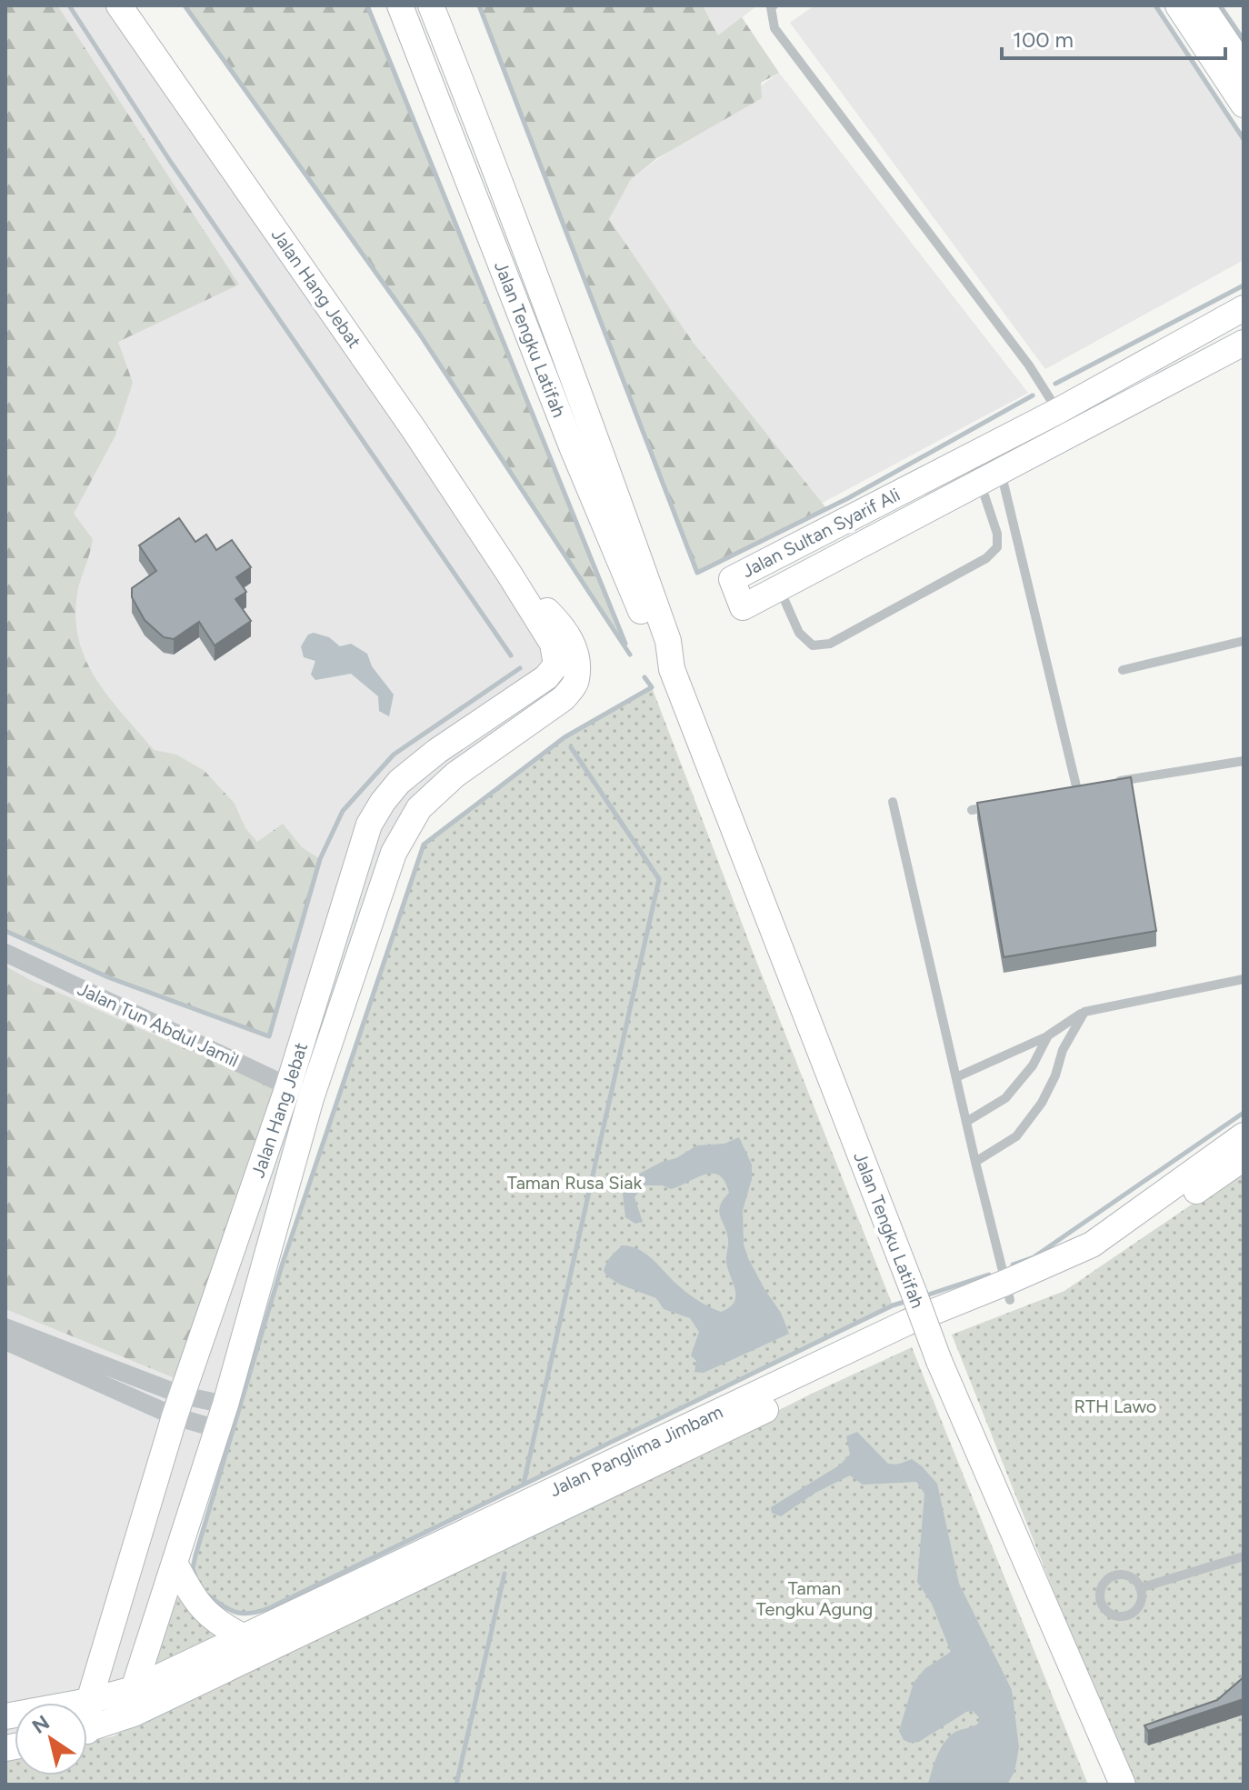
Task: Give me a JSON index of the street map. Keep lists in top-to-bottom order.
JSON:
{
  "streets": {
    "street": [
      "Jalan Hang Jebat",
      "Jalan Tengku Latifah",
      "Jalan Sultan Syarif Ali",
      "Jalan Tun Abdul Jamil",
      "Jalan Panglima Jimbam"
    ]
  },
  "crossings": [
    ["Jalan Hang Jebat", "Jalan Tun Abdul Jamil"],
    ["Jalan Hang Jebat", "Jalan Panglima Jimbam"]
  ],
  "parks": ["Taman Rusa Siak", "RTH Lawo", "Taman Tengku Agung"],
  "scale_bar": "100 m",
  "north": "top left"
}
